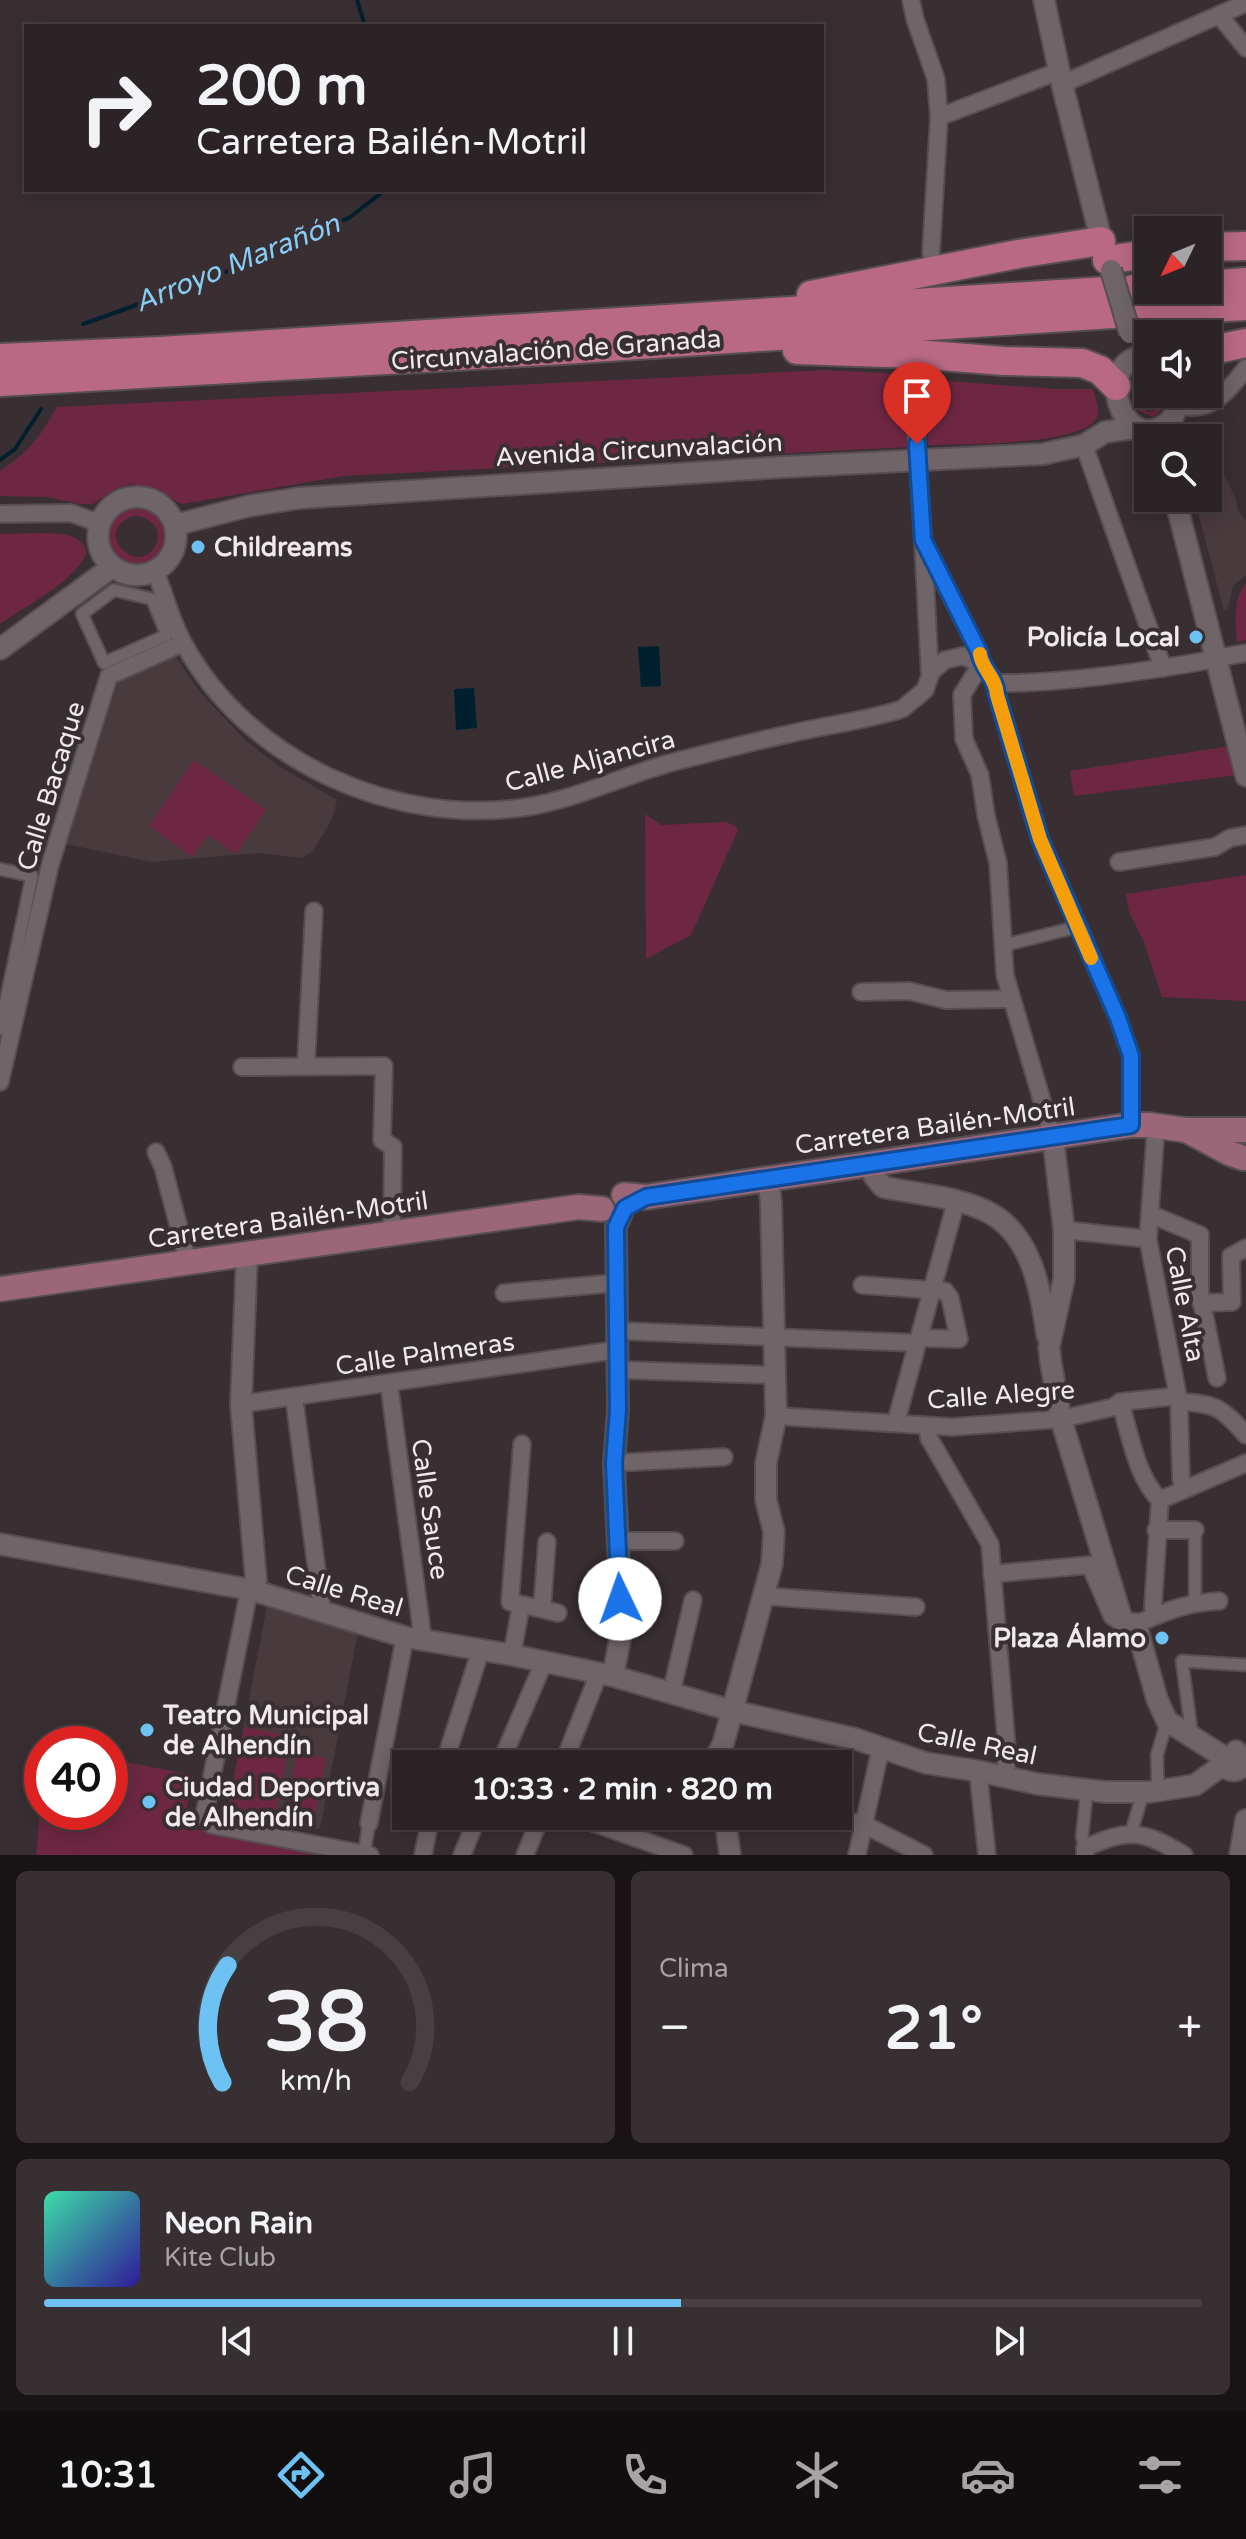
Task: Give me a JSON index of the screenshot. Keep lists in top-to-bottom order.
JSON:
{
  "streets": {
    "highway": ["Circunvalación de Granada"],
    "main road": ["Carretera Bailén-Motril"],
    "street": [
      "Avenida Circunvalación",
      "Calle Aljancira",
      "Calle Bacaque",
      "Calle Alta",
      "Calle Palmeras",
      "Calle Alegre",
      "Calle Sauce",
      "Calle Real"
    ]
  },
  "crossings": [
    ["Avenida Circunvalación", "Calle Aljancira"],
    ["Calle Aljancira", "Calle Bacaque"],
    ["Carretera Bailén-Motril", "Calle Alta"],
    ["Calle Alta", "Calle Alegre"],
    ["Calle Palmeras", "Calle Sauce"],
    ["Calle Sauce", "Calle Real"]
  ],
  "water": ["Arroyo Marañón"],
  "places": [
    "Childreams",
    "Policía Local",
    "Plaza Álamo",
    "Teatro Municipal de Alhendín",
    "Ciudad Deportiva de Alhendín"
  ],
  "north": "bottom left",
  "page": {
    "turn": ["200 m", "Carretera Bailén-Motril"],
    "limit": "40",
    "trip": "10:33 · 2 min · 820 m",
    "tile": "Clima",
    "heat": ["−", "21°", "+"],
    "song": ["Neon Rain", "Kite Club"],
    "tabs": "10:31",
    "gauge": ["38", "km/h"]
  }
}
